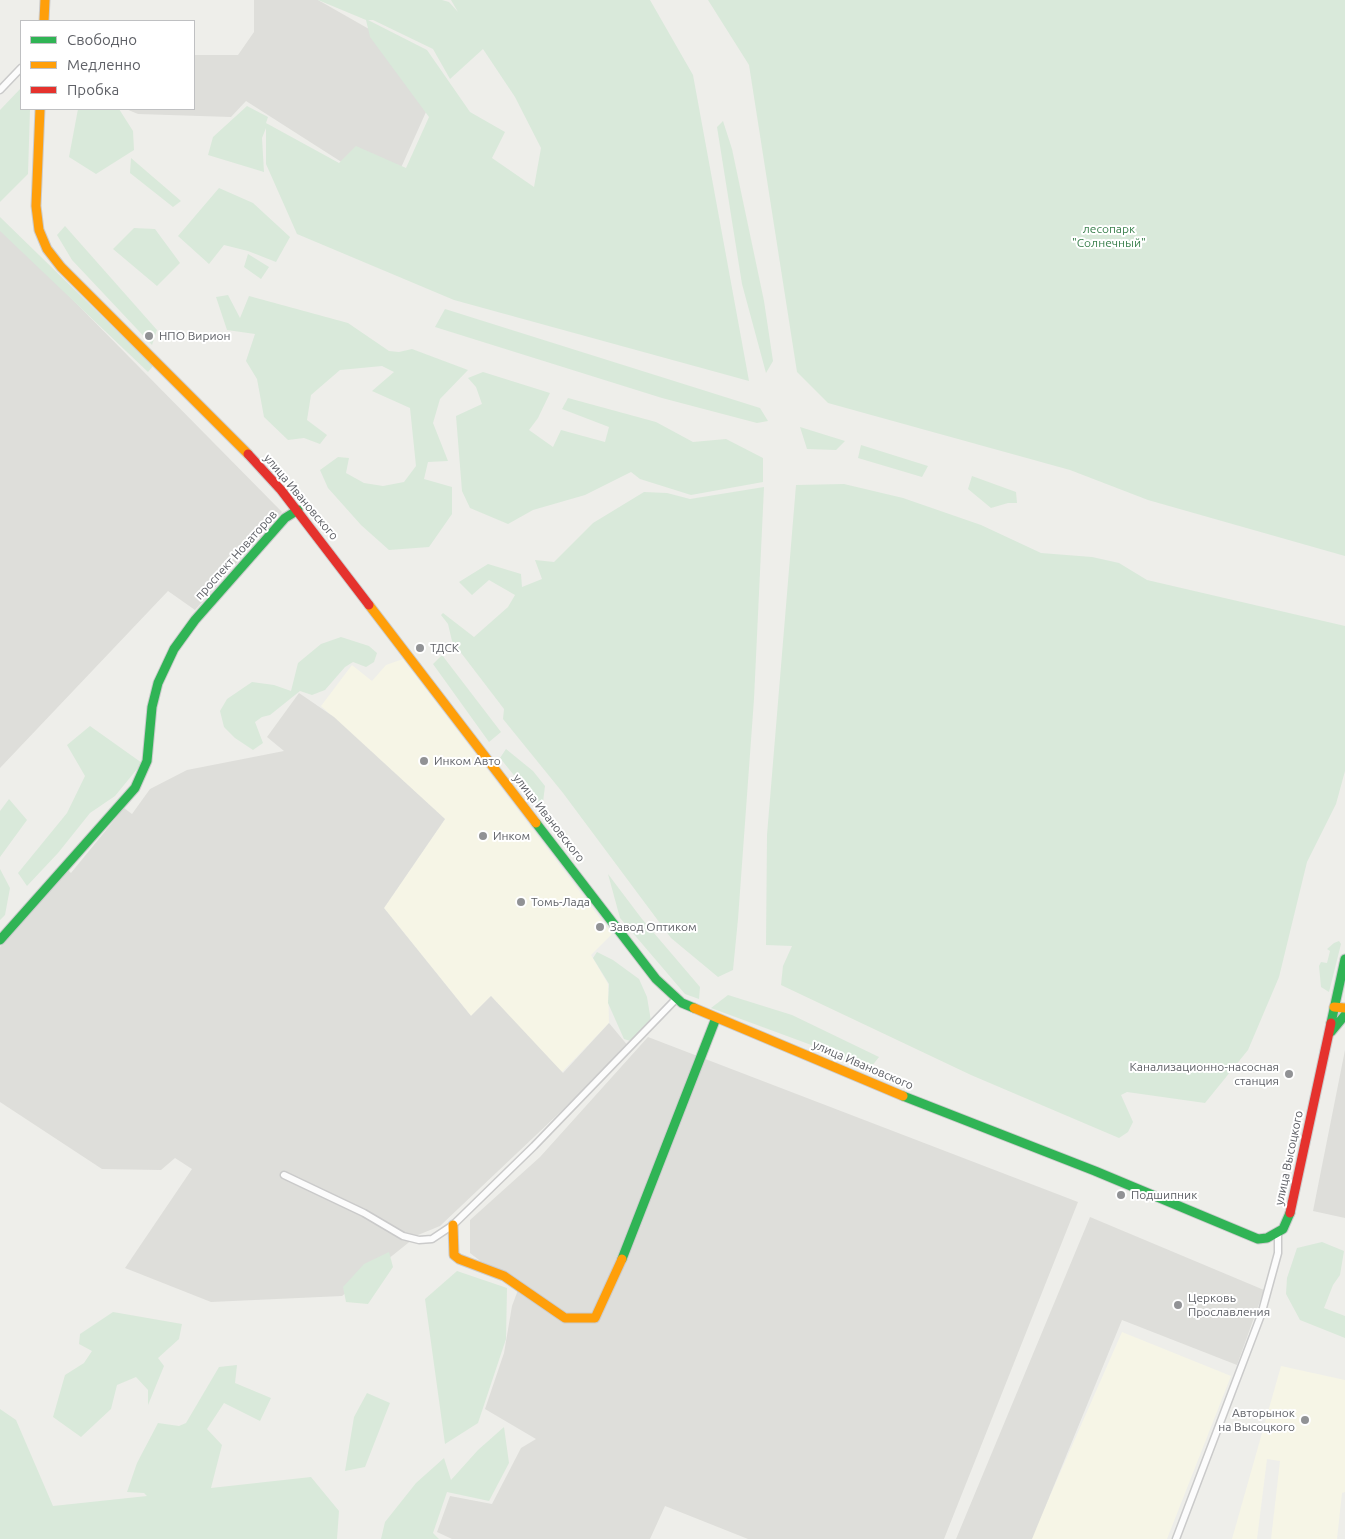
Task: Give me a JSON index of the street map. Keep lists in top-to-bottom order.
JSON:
{
  "streets": {
    "main road": ["улица Ивановского", "проспект Новаторов", "улица Высоцкого"]
  },
  "crossings": [
    ["улица Ивановского", "проспект Новаторов"],
    ["улица Ивановского", "улица Высоцкого"]
  ],
  "parks": ["лесопарк \"Солнечный\""],
  "places": [
    "НПО Вирион",
    "ТДСК",
    "Инком Авто",
    "Инком",
    "Томь-Лада",
    "Завод Оптиком",
    "Канализационно-насосная станция",
    "Подшипник",
    "Церковь Прославления",
    "Авторынок на Высоцкого"
  ],
  "legend": ["Свободно", "Медленно", "Пробка"]
}
